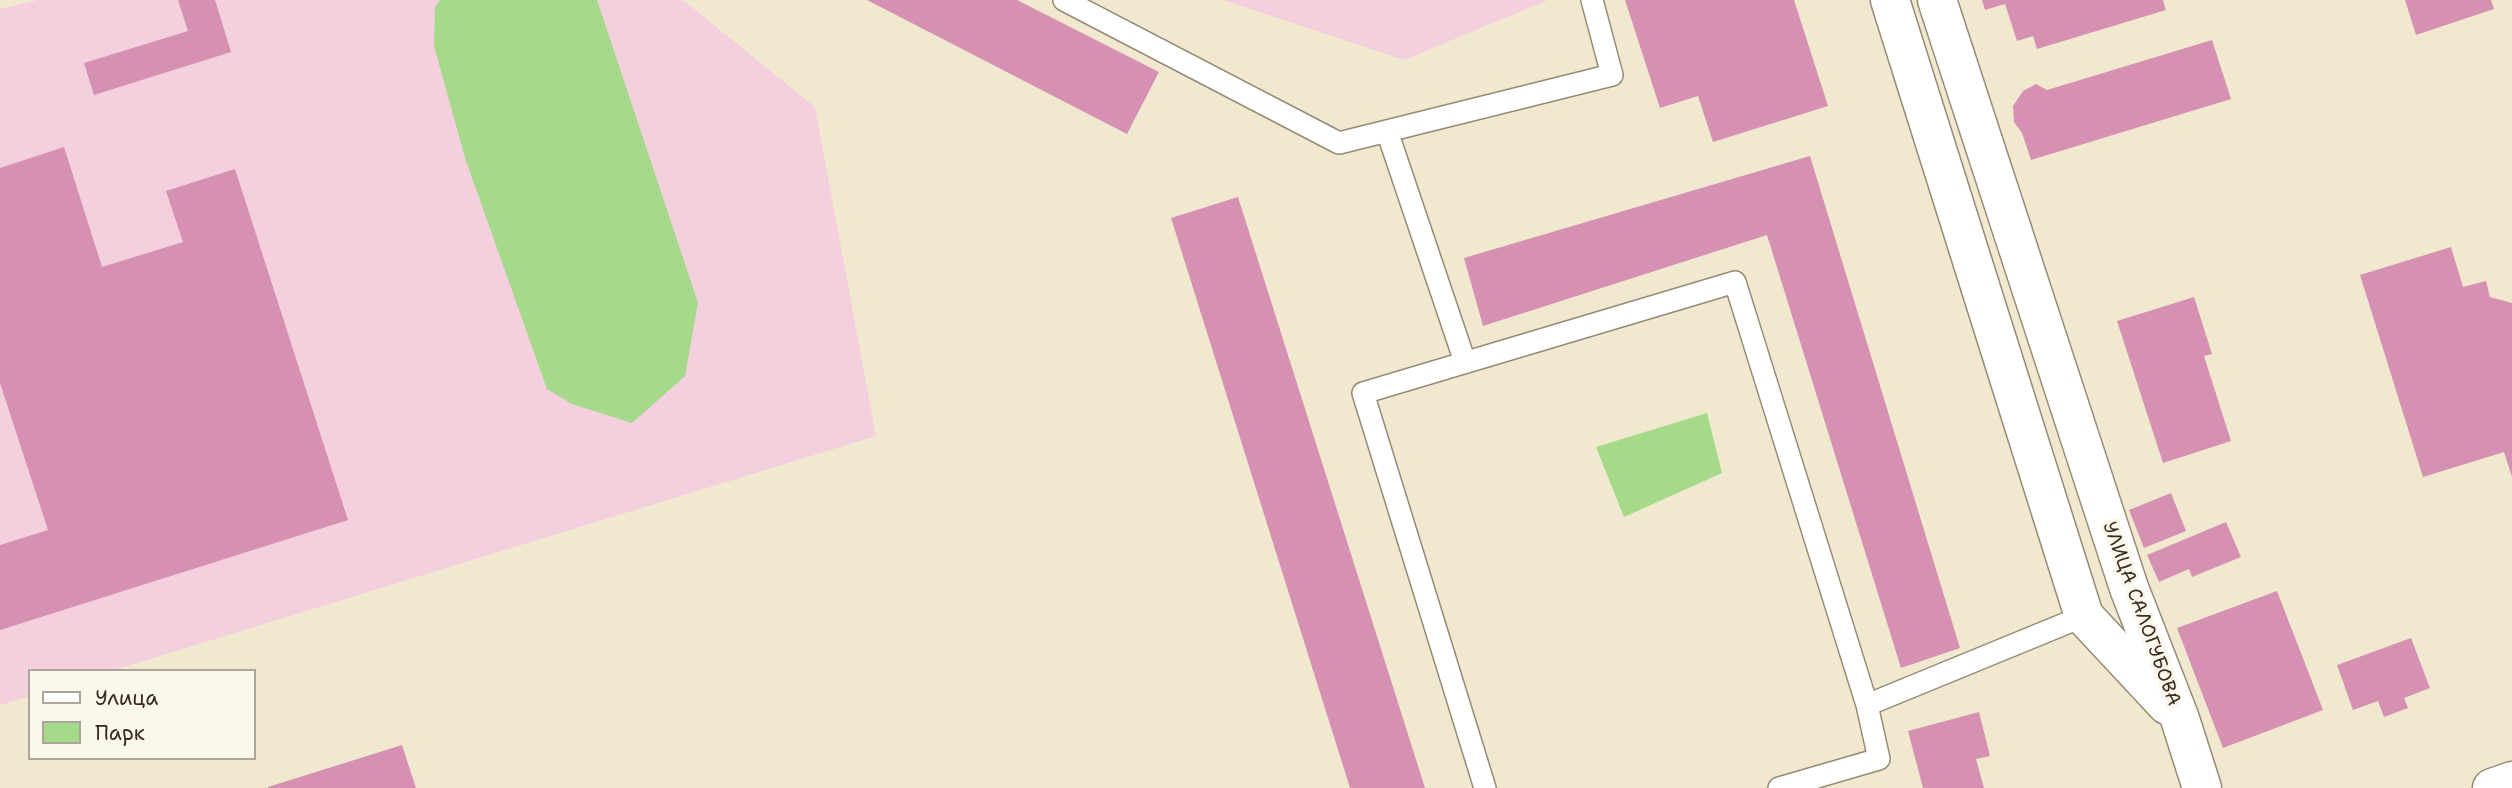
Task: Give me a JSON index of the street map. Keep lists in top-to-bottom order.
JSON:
{
  "streets": {
    "street": ["УЛИЦА САЛОГУБОВА"]
  },
  "legend": ["Улица", "Парк"]
}
